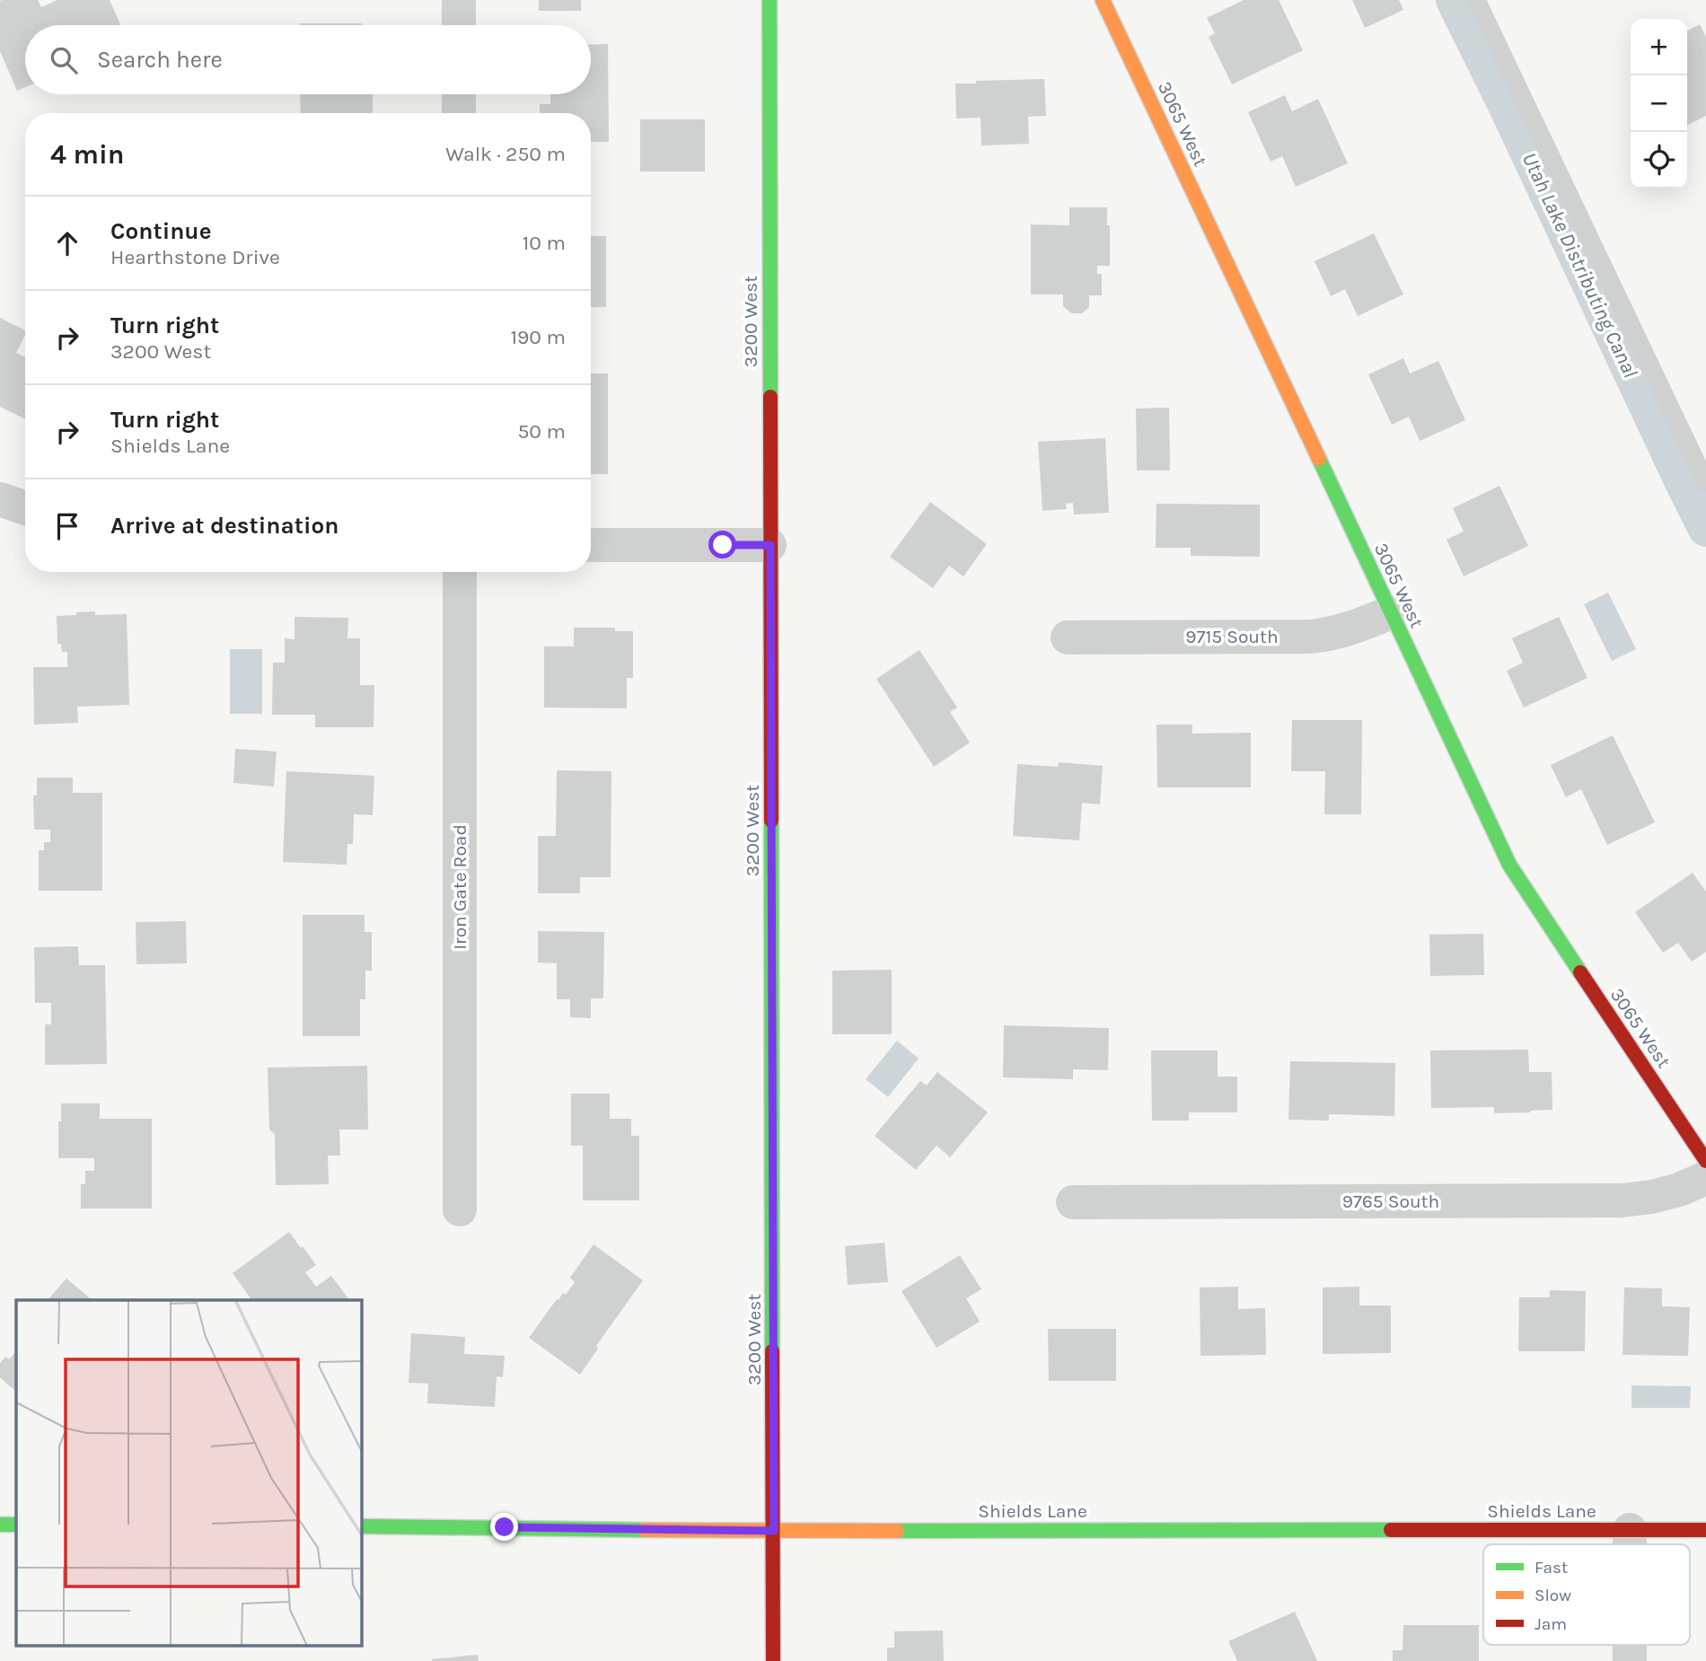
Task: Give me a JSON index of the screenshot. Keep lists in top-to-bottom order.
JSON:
{
  "streets": {
    "street": [
      "3065 West",
      "3200 West",
      "9715 South",
      "Iron Gate Road",
      "9765 South",
      "Shields Lane"
    ]
  },
  "crossings": [
    ["3065 West", "9715 South"],
    ["3200 West", "Shields Lane"]
  ],
  "water": ["Utah Lake Distributing Canal"],
  "legend": ["Fast", "Slow", "Jam"],
  "page": {
    "map_buttons": ["+", "−"],
    "search": "Search here",
    "heading": ["4 min", "Walk · 250 m"],
    "list": [
      ["Continue", "Hearthstone Drive", "10 m"],
      ["Turn right", "3200 West", "190 m"],
      ["Turn right", "Shields Lane", "50 m"],
      "Arrive at destination"
    ]
  }
}
